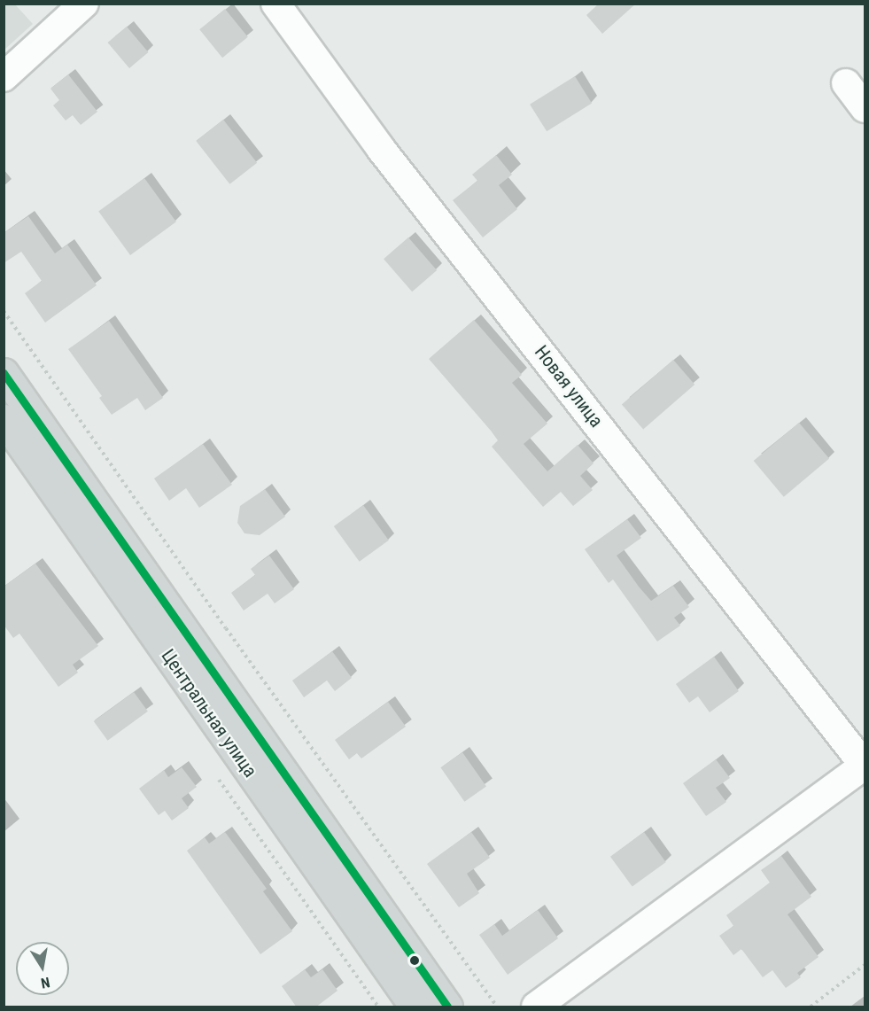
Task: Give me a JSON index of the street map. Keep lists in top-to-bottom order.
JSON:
{
  "streets": {
    "main road": ["Центральная улица"],
    "street": ["Новая улица"]
  },
  "north": "bottom"
}
